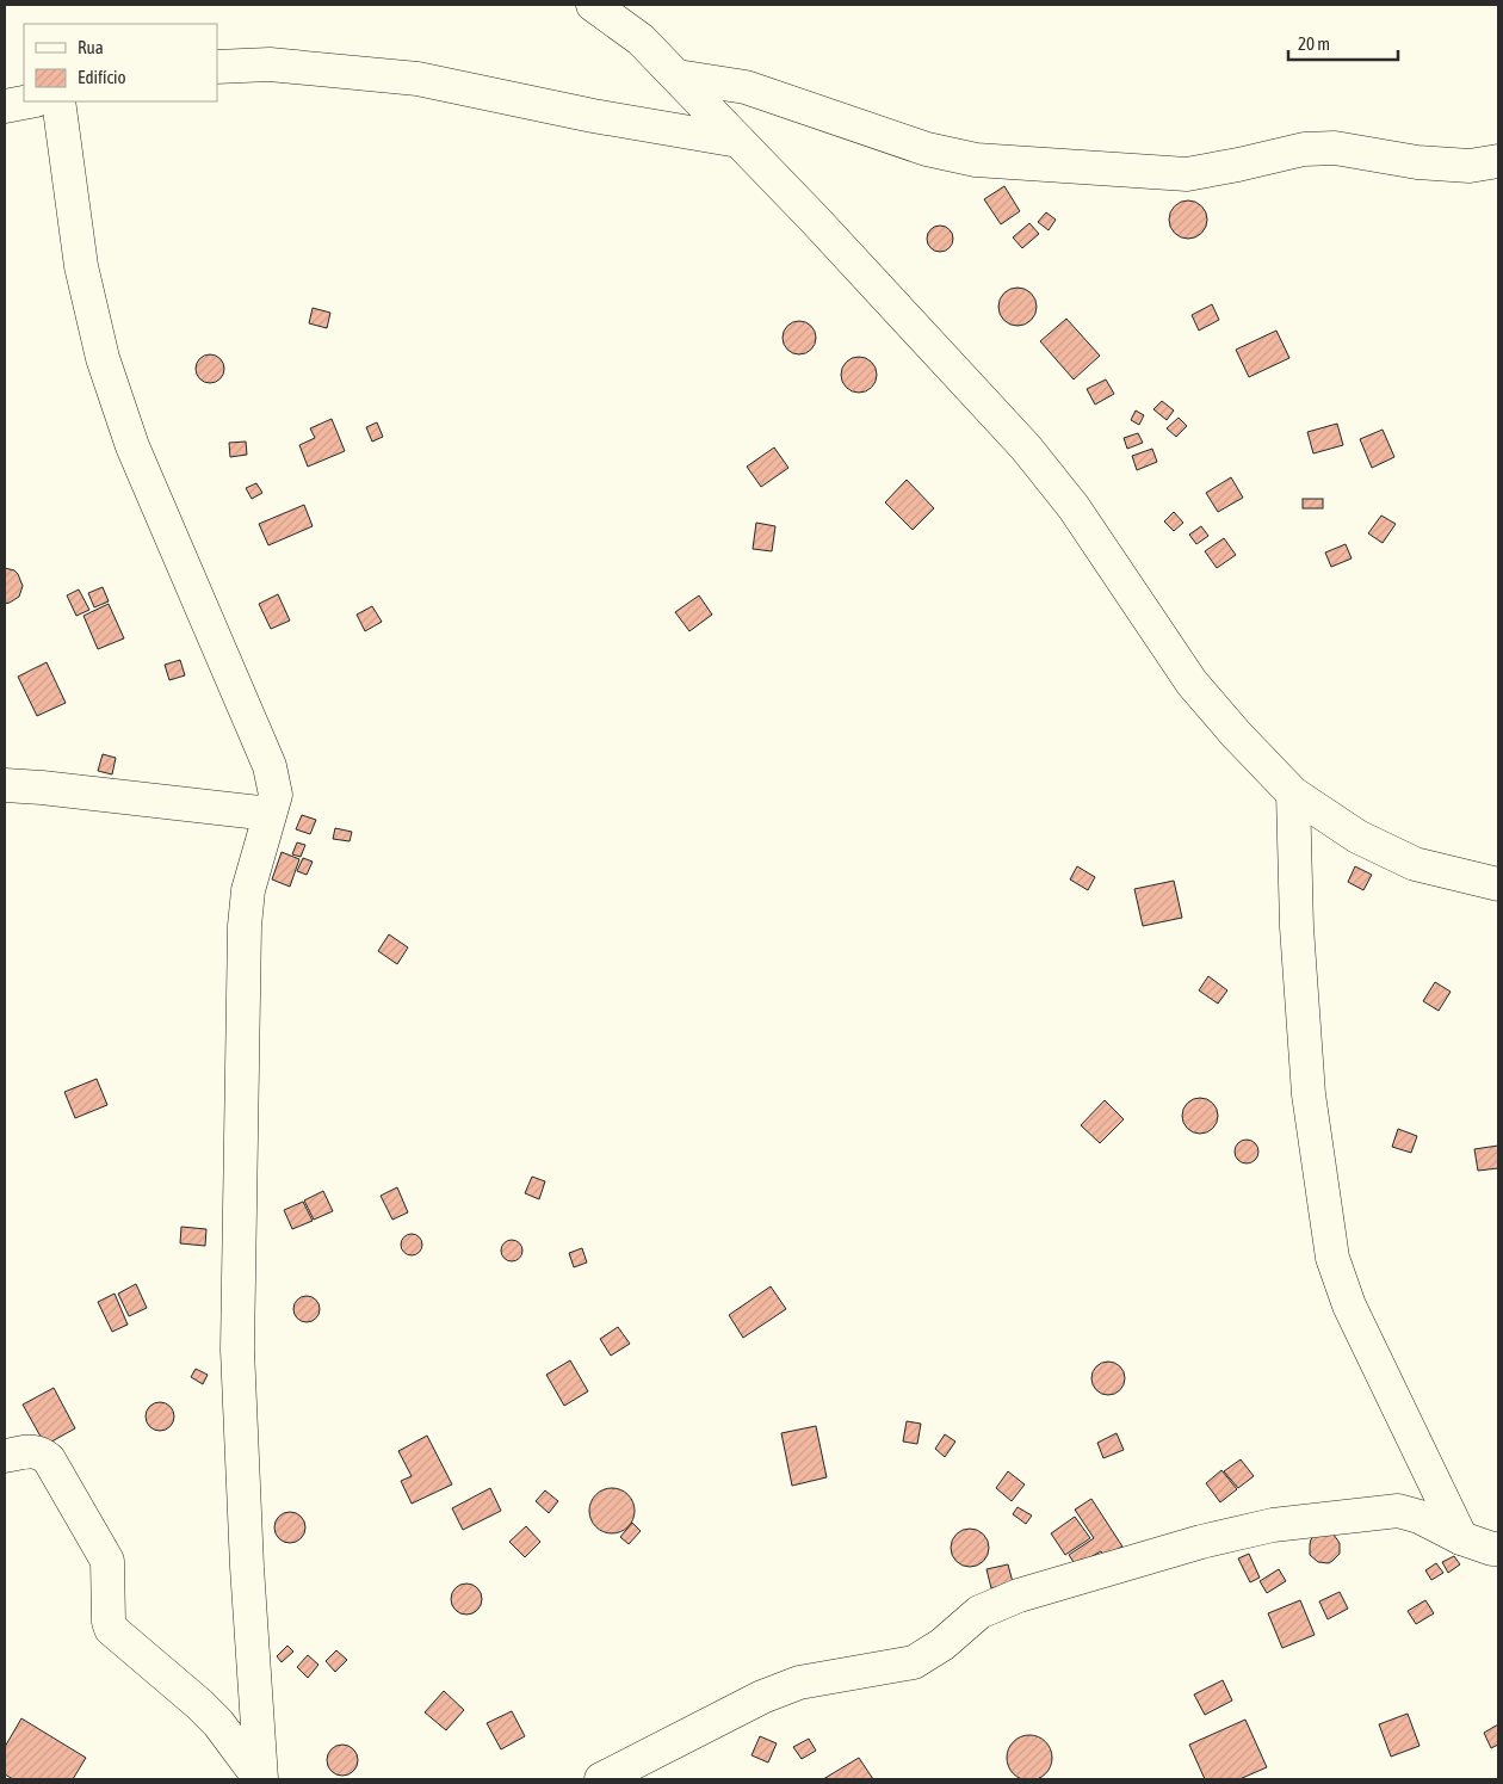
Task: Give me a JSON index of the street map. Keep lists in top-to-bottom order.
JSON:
{
  "legend": ["Rua", "Edifício"],
  "scale_bar": "20 m"
}
